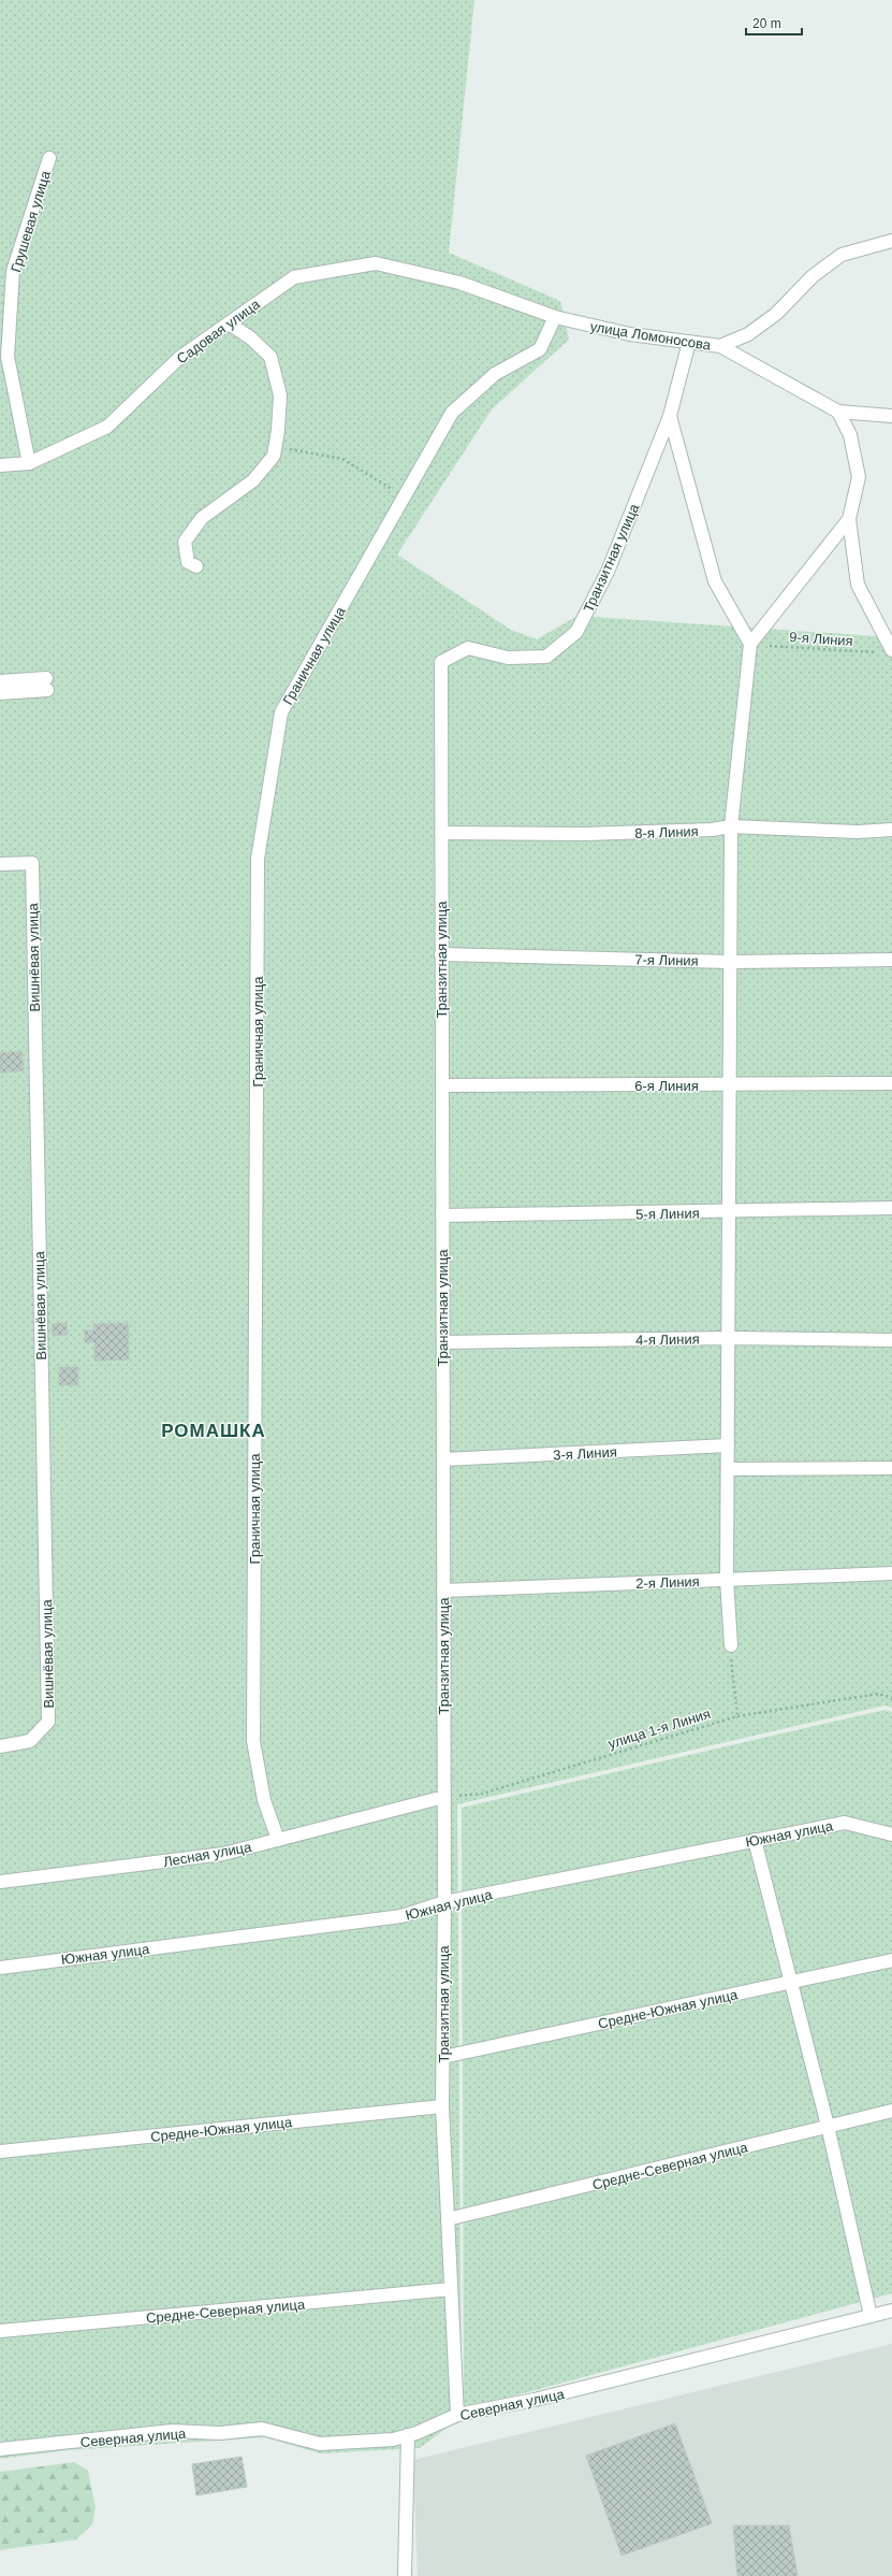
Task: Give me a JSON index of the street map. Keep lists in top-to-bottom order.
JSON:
{
  "streets": {
    "street": [
      "Грушевая улица",
      "Садовая улица",
      "улица Ломоносова",
      "Транзитная улица",
      "Граничная улица",
      "8-я Линия",
      "Вишнёвая улица",
      "7-я Линия",
      "6-я Линия",
      "5-я Линия",
      "4-я Линия",
      "3-я Линия",
      "2-я Линия",
      "Южная улица",
      "Лесная улица",
      "Средне-Южная улица",
      "Средне-Северная улица",
      "Северная улица"
    ],
    "path": ["9-я Линия", "улица 1-я Линия"]
  },
  "crossings": [
    ["Грушевая улица", "Садовая улица"],
    ["Садовая улица", "улица Ломоносова"],
    ["улица Ломоносова", "Транзитная улица"],
    ["улица Ломоносова", "Граничная улица"],
    ["Транзитная улица", "8-я Линия"],
    ["Транзитная улица", "7-я Линия"],
    ["Транзитная улица", "6-я Линия"],
    ["Транзитная улица", "5-я Линия"],
    ["Транзитная улица", "4-я Линия"],
    ["Транзитная улица", "3-я Линия"],
    ["Транзитная улица", "2-я Линия"],
    ["Транзитная улица", "улица 1-я Линия"],
    ["Транзитная улица", "Южная улица"],
    ["Транзитная улица", "Лесная улица"],
    ["Транзитная улица", "Средне-Южная улица"],
    ["Транзитная улица", "Средне-Северная улица"],
    ["Транзитная улица", "Северная улица"],
    ["Граничная улица", "Лесная улица"],
    ["улица 1-я Линия", "Лесная улица"]
  ],
  "districts": ["РОМАШКА"],
  "scale_bar": "20 m"
}
